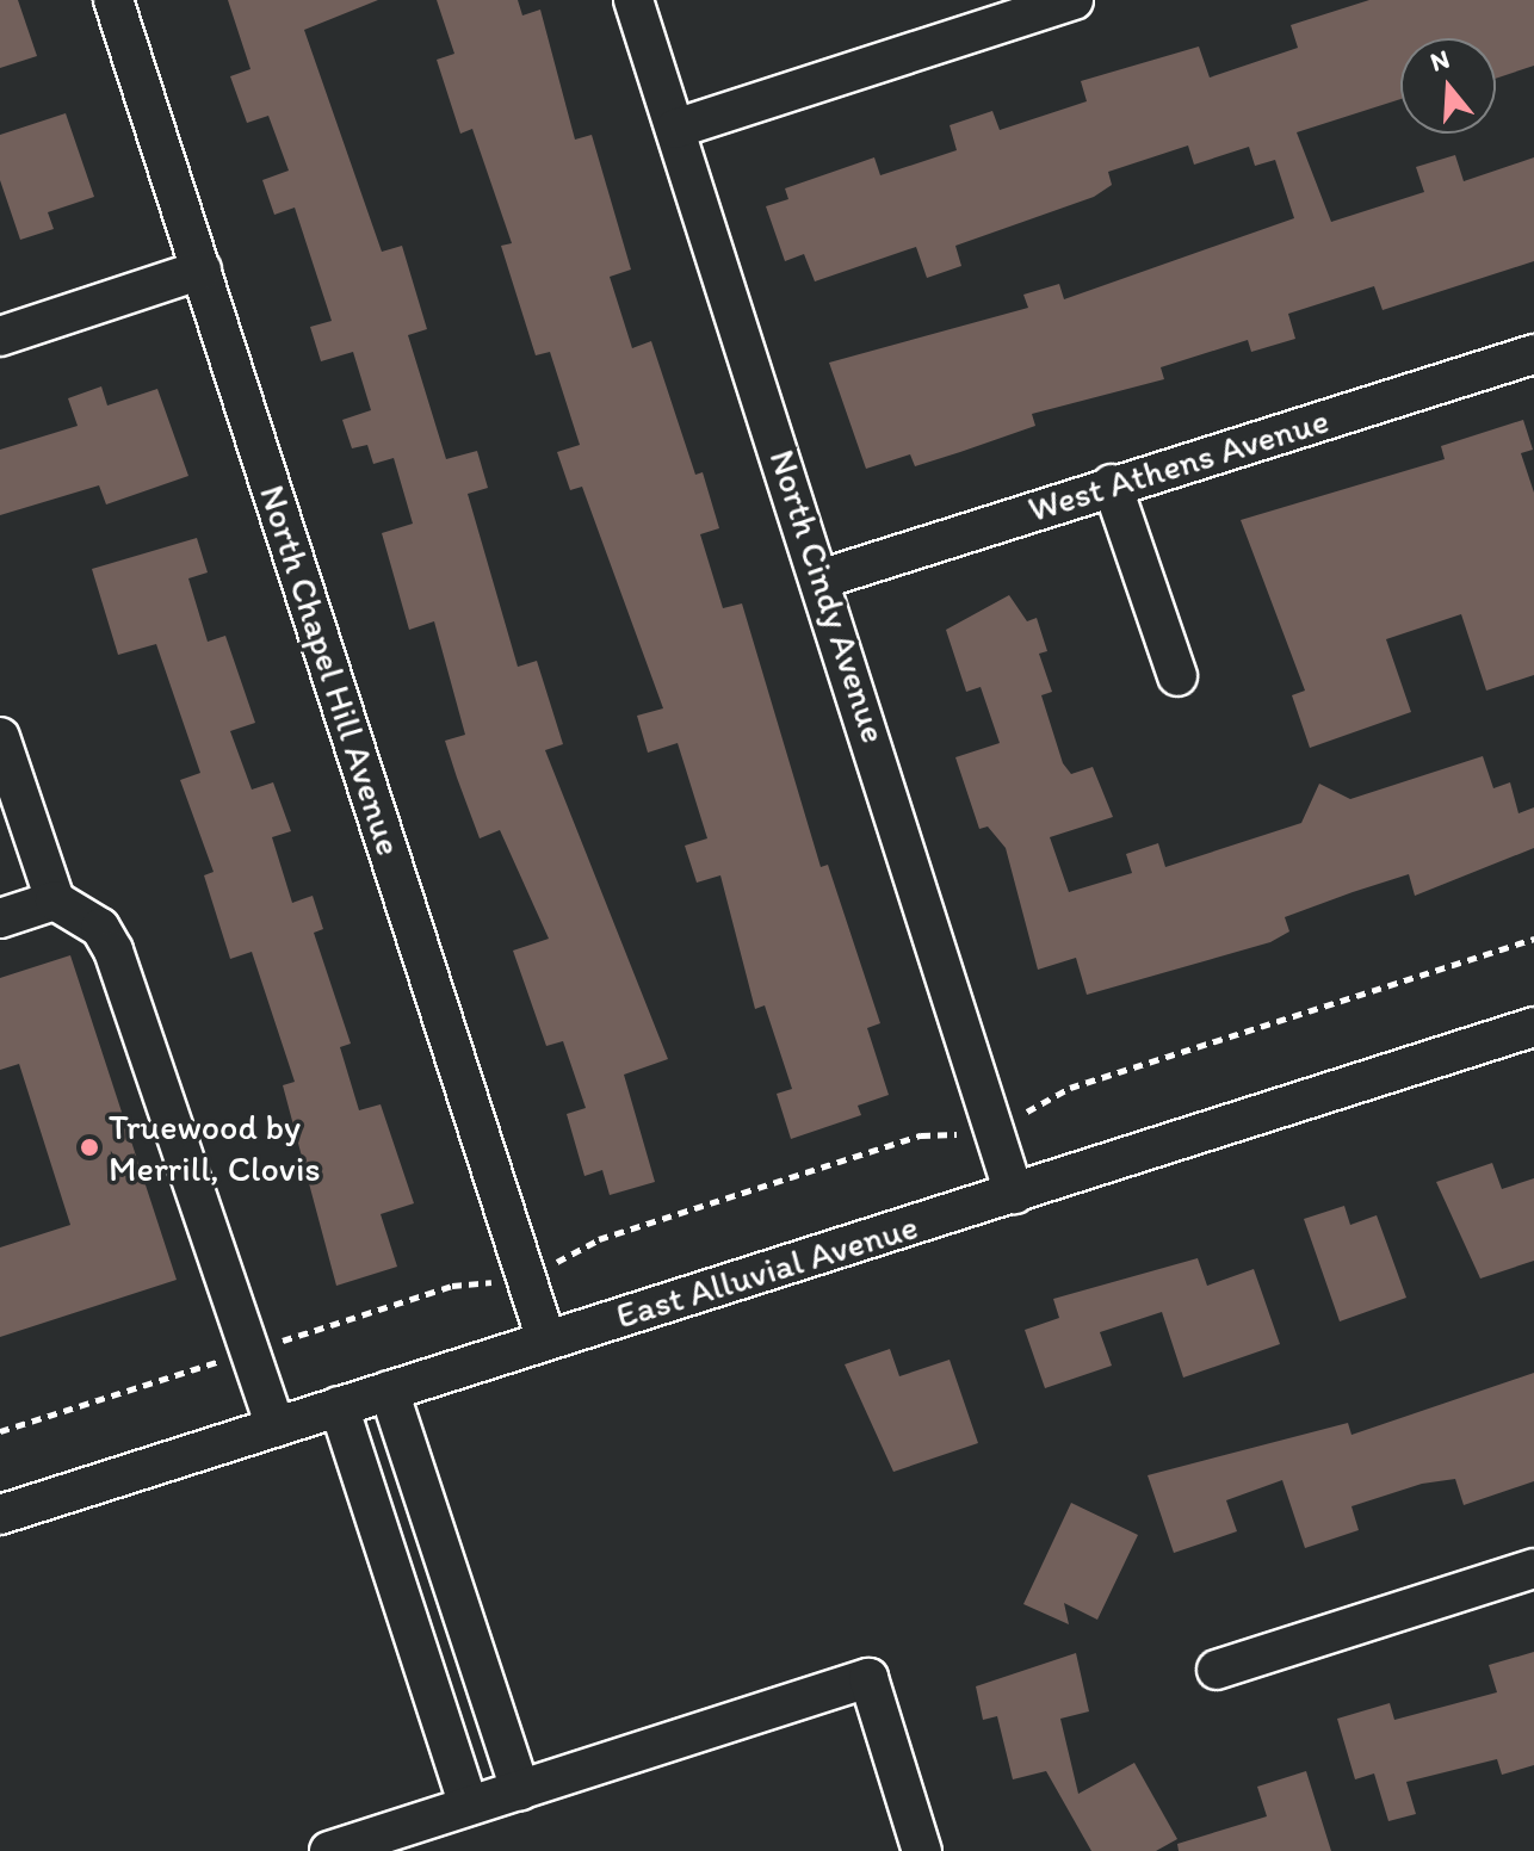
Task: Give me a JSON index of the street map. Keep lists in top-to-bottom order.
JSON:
{
  "streets": {
    "street": [
      "West Athens Avenue",
      "North Cindy Avenue",
      "North Chapel Hill Avenue",
      "East Alluvial Avenue"
    ]
  },
  "crossings": [
    ["West Athens Avenue", "North Cindy Avenue"],
    ["North Cindy Avenue", "East Alluvial Avenue"],
    ["North Chapel Hill Avenue", "East Alluvial Avenue"]
  ],
  "places": ["Truewood by Merrill, Clovis"],
  "north": "top"
}
